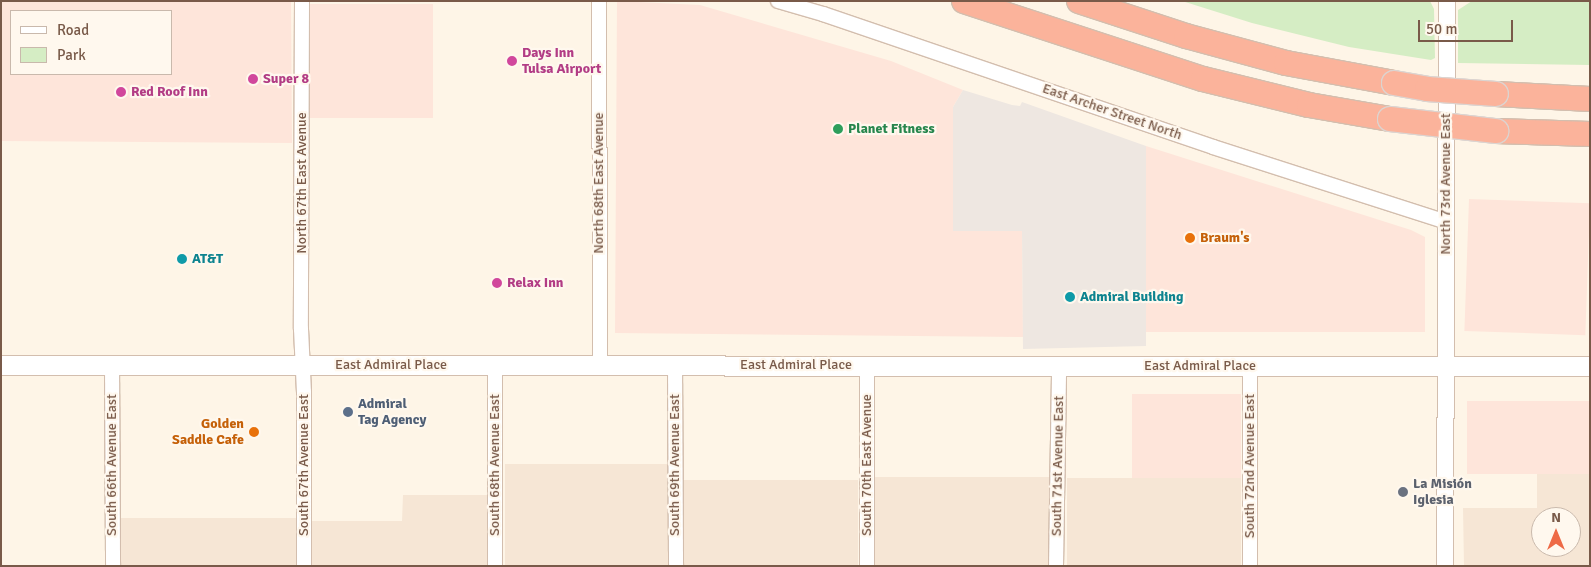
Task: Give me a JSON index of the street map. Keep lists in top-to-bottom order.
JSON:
{
  "streets": {
    "main road": ["East Admiral Place"],
    "street": [
      "East Archer Street North",
      "North 67th East Avenue",
      "North 68th East Avenue",
      "North 73rd Avenue East",
      "South 66th Avenue East",
      "South 67th Avenue East",
      "South 68th Avenue East",
      "South 69th Avenue East",
      "South 70th East Avenue",
      "South 71st Avenue East",
      "South 72nd Avenue East"
    ]
  },
  "crossings": [
    ["East Archer Street North", "North 73rd Avenue East"],
    ["North 67th East Avenue", "East Admiral Place"],
    ["North 67th East Avenue", "South 67th Avenue East"],
    ["North 68th East Avenue", "East Admiral Place"],
    ["North 73rd Avenue East", "East Admiral Place"],
    ["East Admiral Place", "South 66th Avenue East"],
    ["East Admiral Place", "South 67th Avenue East"],
    ["East Admiral Place", "South 68th Avenue East"],
    ["East Admiral Place", "South 69th Avenue East"],
    ["East Admiral Place", "South 70th East Avenue"],
    ["East Admiral Place", "South 71st Avenue East"],
    ["East Admiral Place", "South 72nd Avenue East"]
  ],
  "places": [
    "Days Inn Tulsa Airport",
    "Super 8",
    "Red Roof Inn",
    "Planet Fitness",
    "Braum's",
    "AT&T",
    "Relax Inn",
    "Admiral Building",
    "Admiral Tag Agency",
    "Golden Saddle Cafe",
    "La Misión Iglesia"
  ],
  "legend": ["Road", "Park"],
  "scale_bar": "50 m",
  "north": "top"
}
